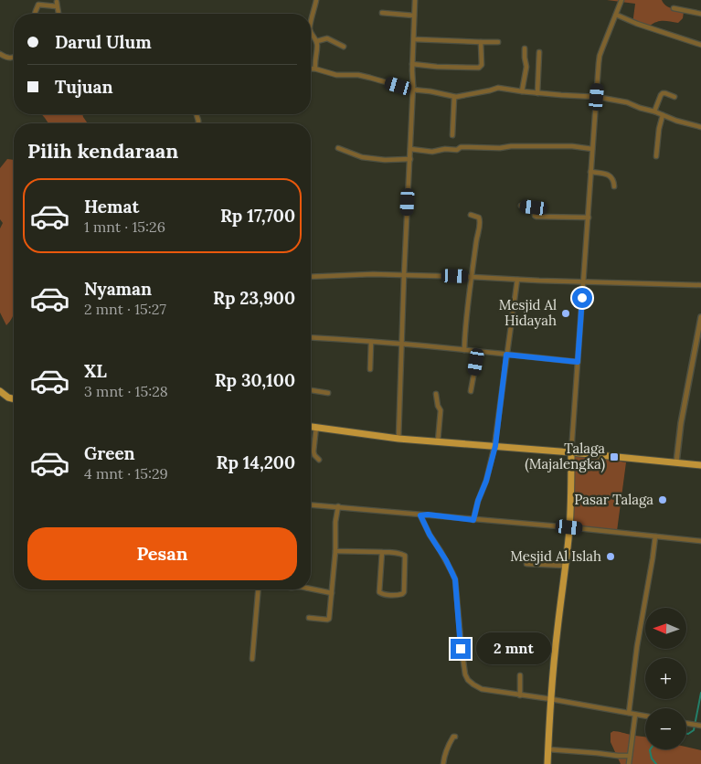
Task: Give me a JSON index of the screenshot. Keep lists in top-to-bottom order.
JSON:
{
  "places": {
    "other": ["Mesjid Al Hidayah", "Pasar Talaga", "Mesjid Al Islah"],
    "transit": ["Talaga (Majalengka)"]
  },
  "north": "left",
  "page": {
    "banner": ["Darul Ulum", "Tujuan"],
    "heading": "Pilih kendaraan",
    "list": [
      {
        "name": "Hemat",
        "note": "1 mnt · 15:26",
        "value": "Rp 17,700"
      },
      {
        "name": "Nyaman",
        "note": "2 mnt · 15:27",
        "value": "Rp 23,900"
      },
      {
        "name": "XL",
        "note": "3 mnt · 15:28",
        "value": "Rp 30,100"
      },
      {
        "name": "Green",
        "note": "4 mnt · 15:29",
        "value": "Rp 14,200"
      }
    ],
    "buttons": "Pesan",
    "map_buttons": ["+", "−"],
    "bubble": "2 mnt"
  }
}
